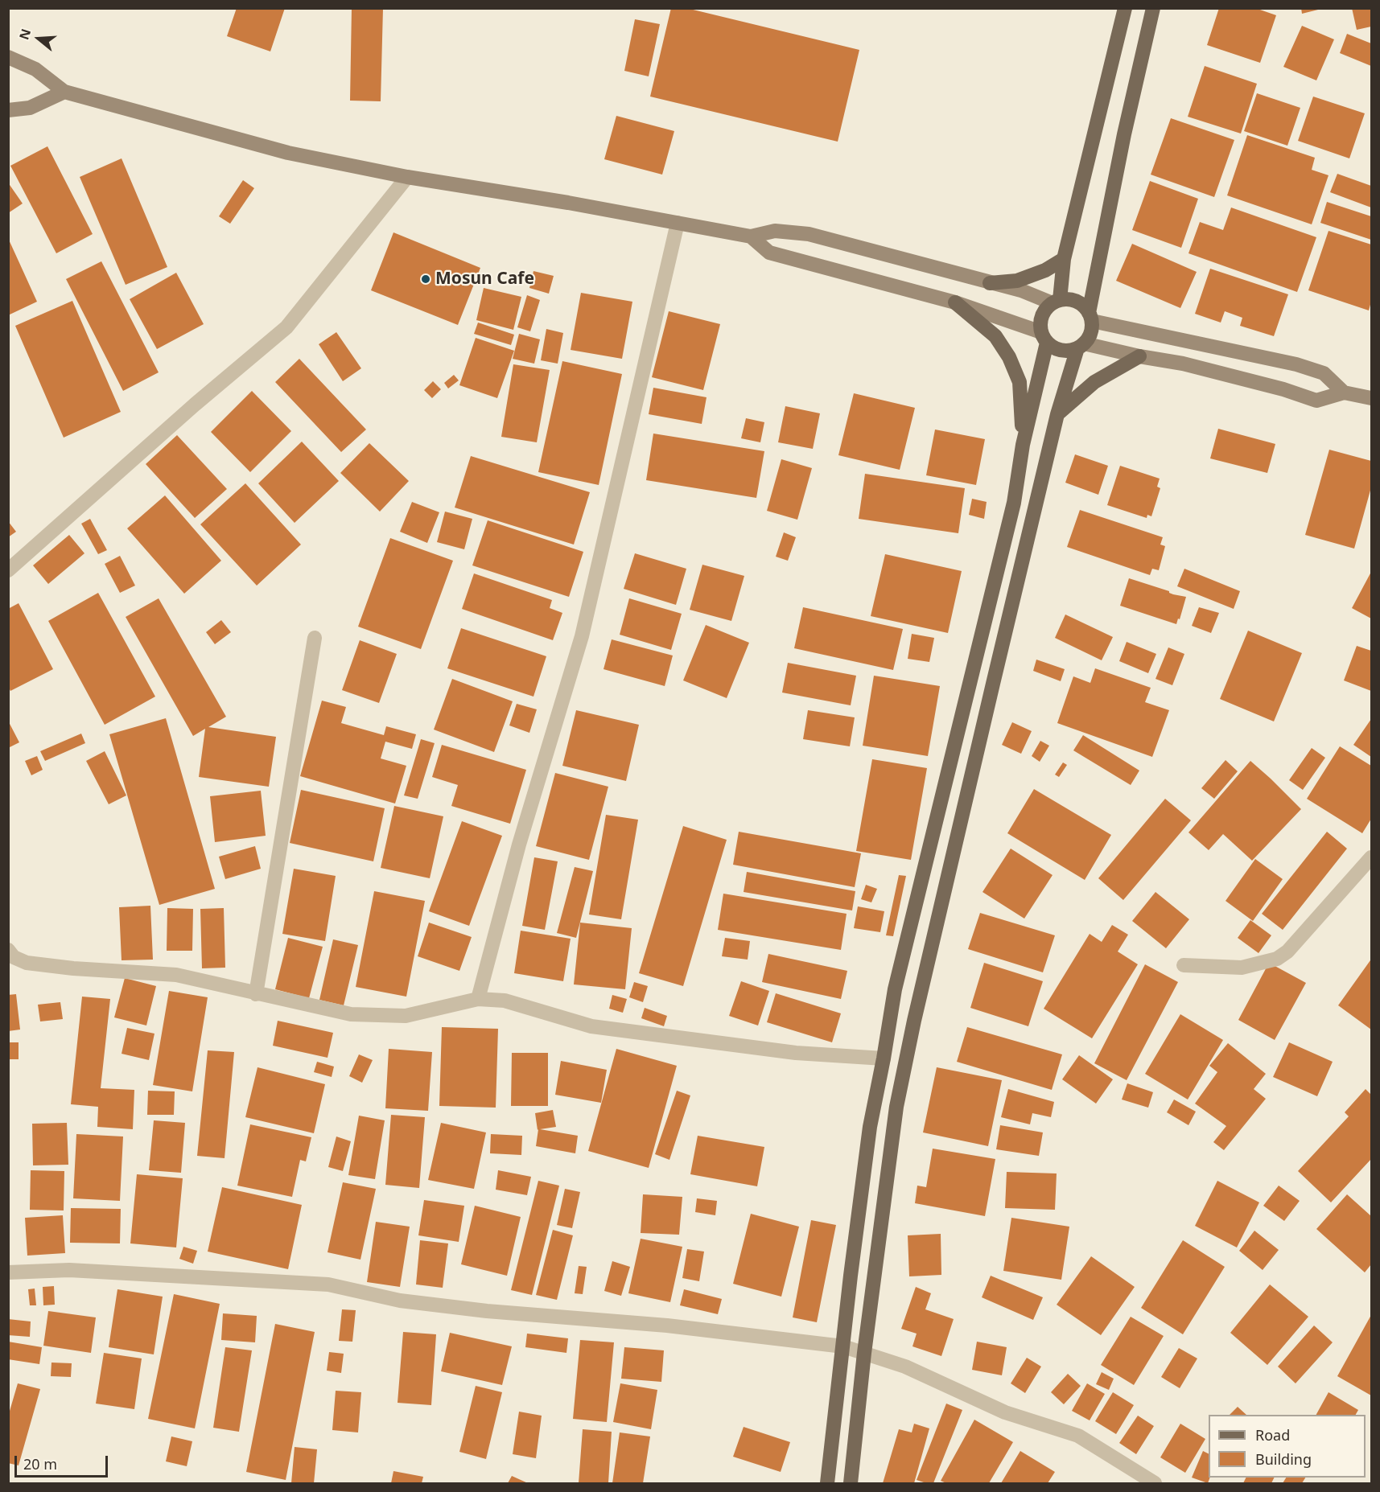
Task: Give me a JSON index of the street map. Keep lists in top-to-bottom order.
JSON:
{
  "places": ["Mosun Cafe"],
  "legend": ["Road", "Building"],
  "scale_bar": "20 m",
  "north": "left"
}
